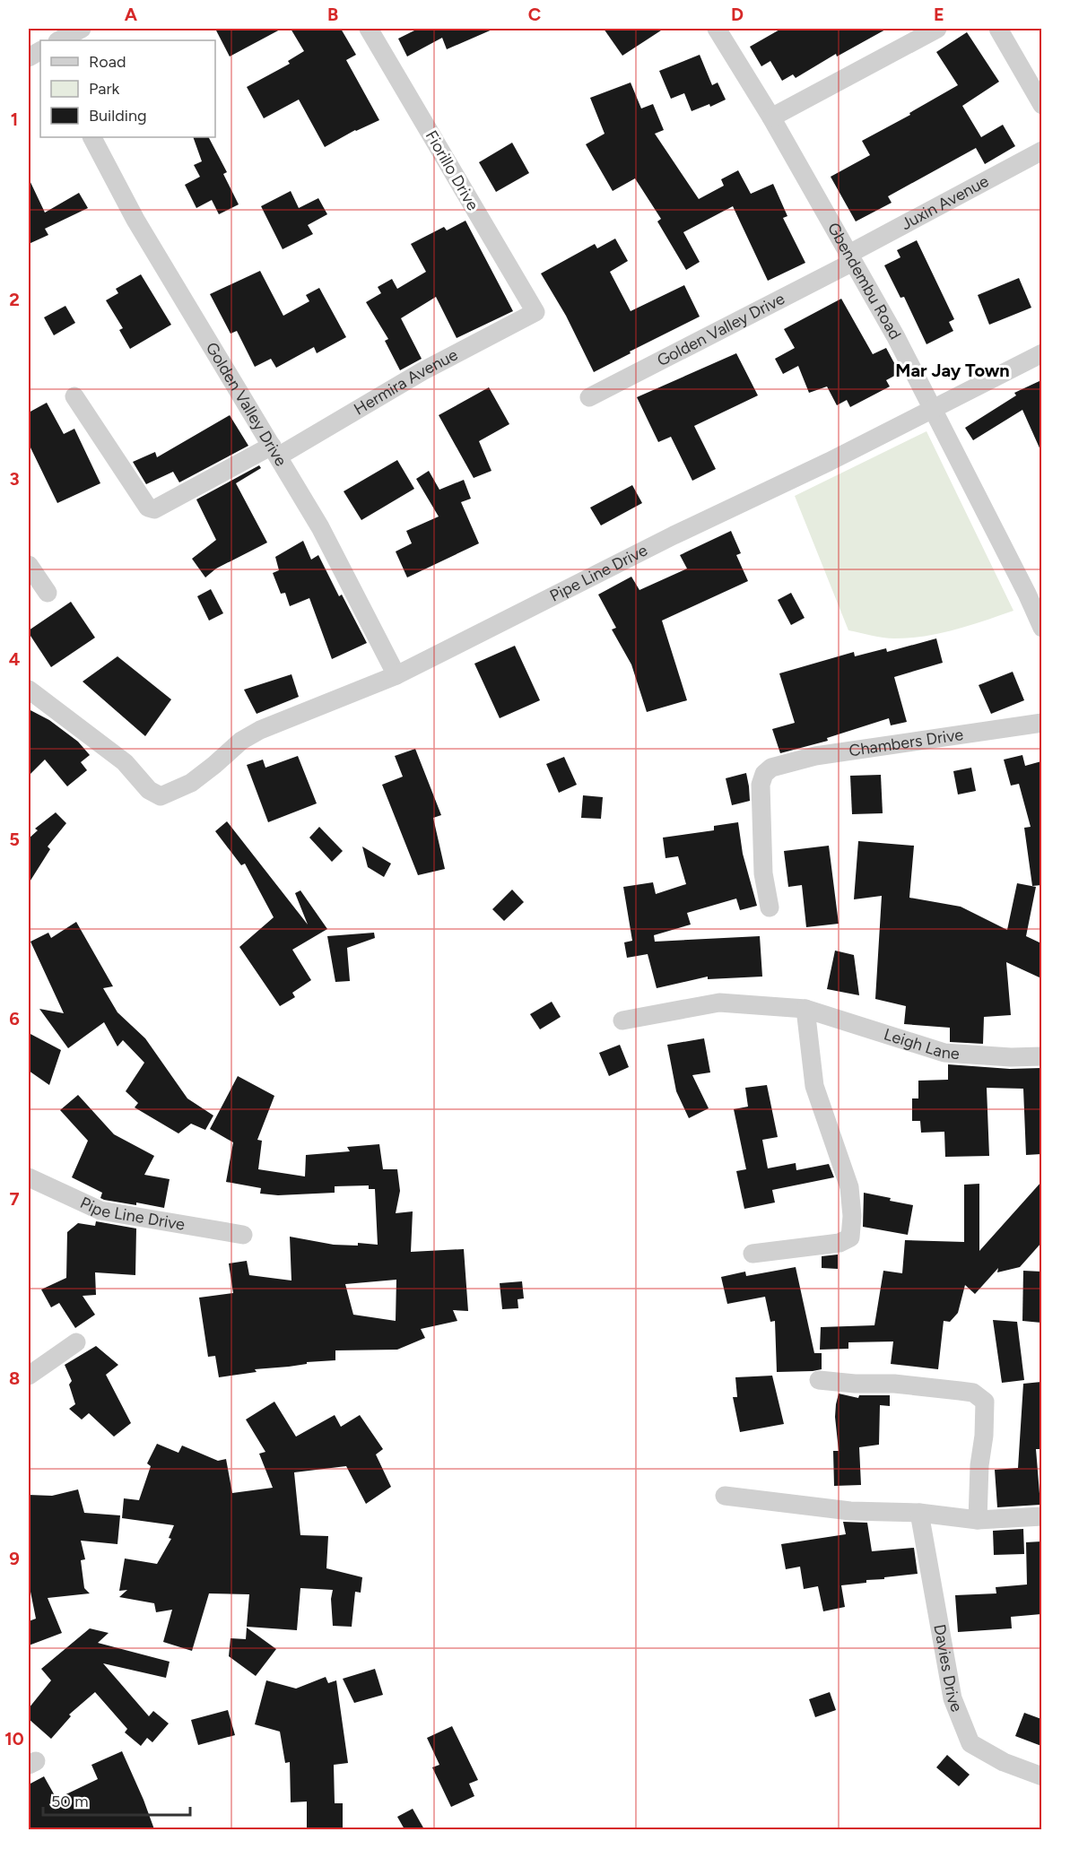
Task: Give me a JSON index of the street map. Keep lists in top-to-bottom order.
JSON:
{
  "streets": {
    "street": [
      "Fiorillo Drive",
      "Juxin Avenue",
      "Gbendembu Road",
      "Golden Valley Drive",
      "Hermira Avenue",
      "Pipe Line Drive",
      "Chambers Drive",
      "Leigh Lane",
      "Davies Drive"
    ]
  },
  "crossings": [
    ["Fiorillo Drive", "Hermira Avenue"],
    ["Juxin Avenue", "Gbendembu Road"],
    ["Juxin Avenue", "Golden Valley Drive"],
    ["Gbendembu Road", "Golden Valley Drive"],
    ["Gbendembu Road", "Pipe Line Drive"],
    ["Golden Valley Drive", "Hermira Avenue"],
    ["Golden Valley Drive", "Pipe Line Drive"]
  ],
  "districts": ["Mar Jay Town"],
  "legend": ["Road", "Park", "Building"],
  "scale_bar": "50 m",
  "grid": {
    "columns": [
      "A",
      "B",
      "C",
      "D",
      "E"
    ],
    "rows": [
      "1",
      "2",
      "3",
      "4",
      "5",
      "6",
      "7",
      "8",
      "9",
      "10"
    ]
  }
}
